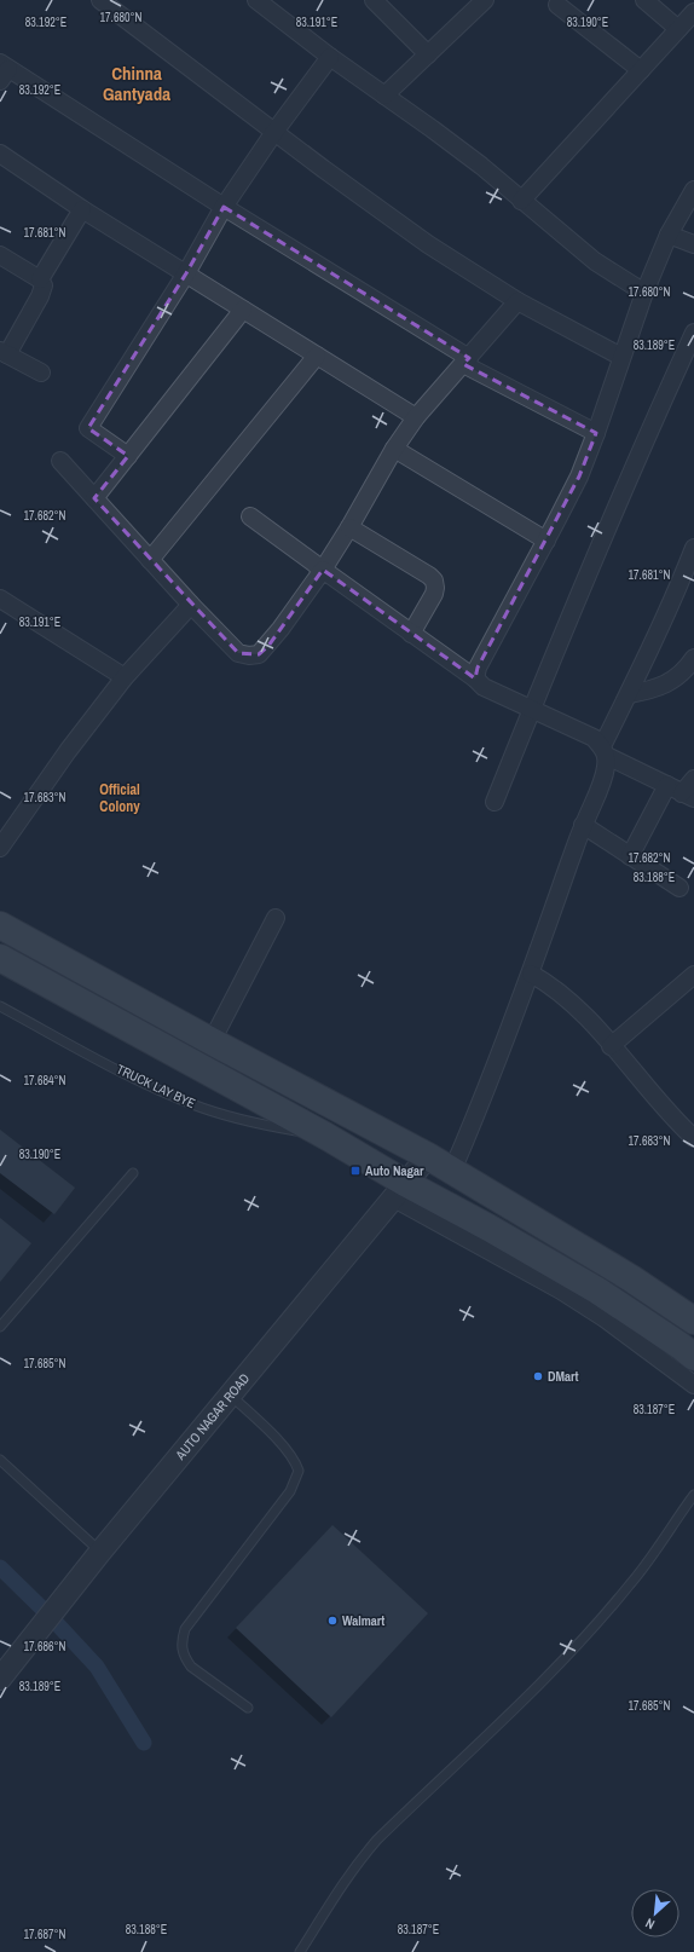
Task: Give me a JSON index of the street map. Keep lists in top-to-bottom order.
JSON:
{
  "streets": {
    "street": ["AUTO NAGAR ROAD"],
    "lane": ["TRUCK LAY BYE"]
  },
  "districts": ["Chinna Gantyada", "Official Colony"],
  "places": {
    "transit": ["Auto Nagar"],
    "other": ["DMart", "Walmart"]
  },
  "north": "bottom left",
  "coordinates": [
    "17.680°N",
    "83.192°E",
    "83.191°E",
    "83.190°E",
    "17.681°N",
    "83.189°E",
    "17.682°N",
    "17.683°N",
    "83.188°E",
    "17.684°N",
    "17.685°N",
    "83.187°E",
    "17.686°N",
    "17.687°N"
  ]
}
